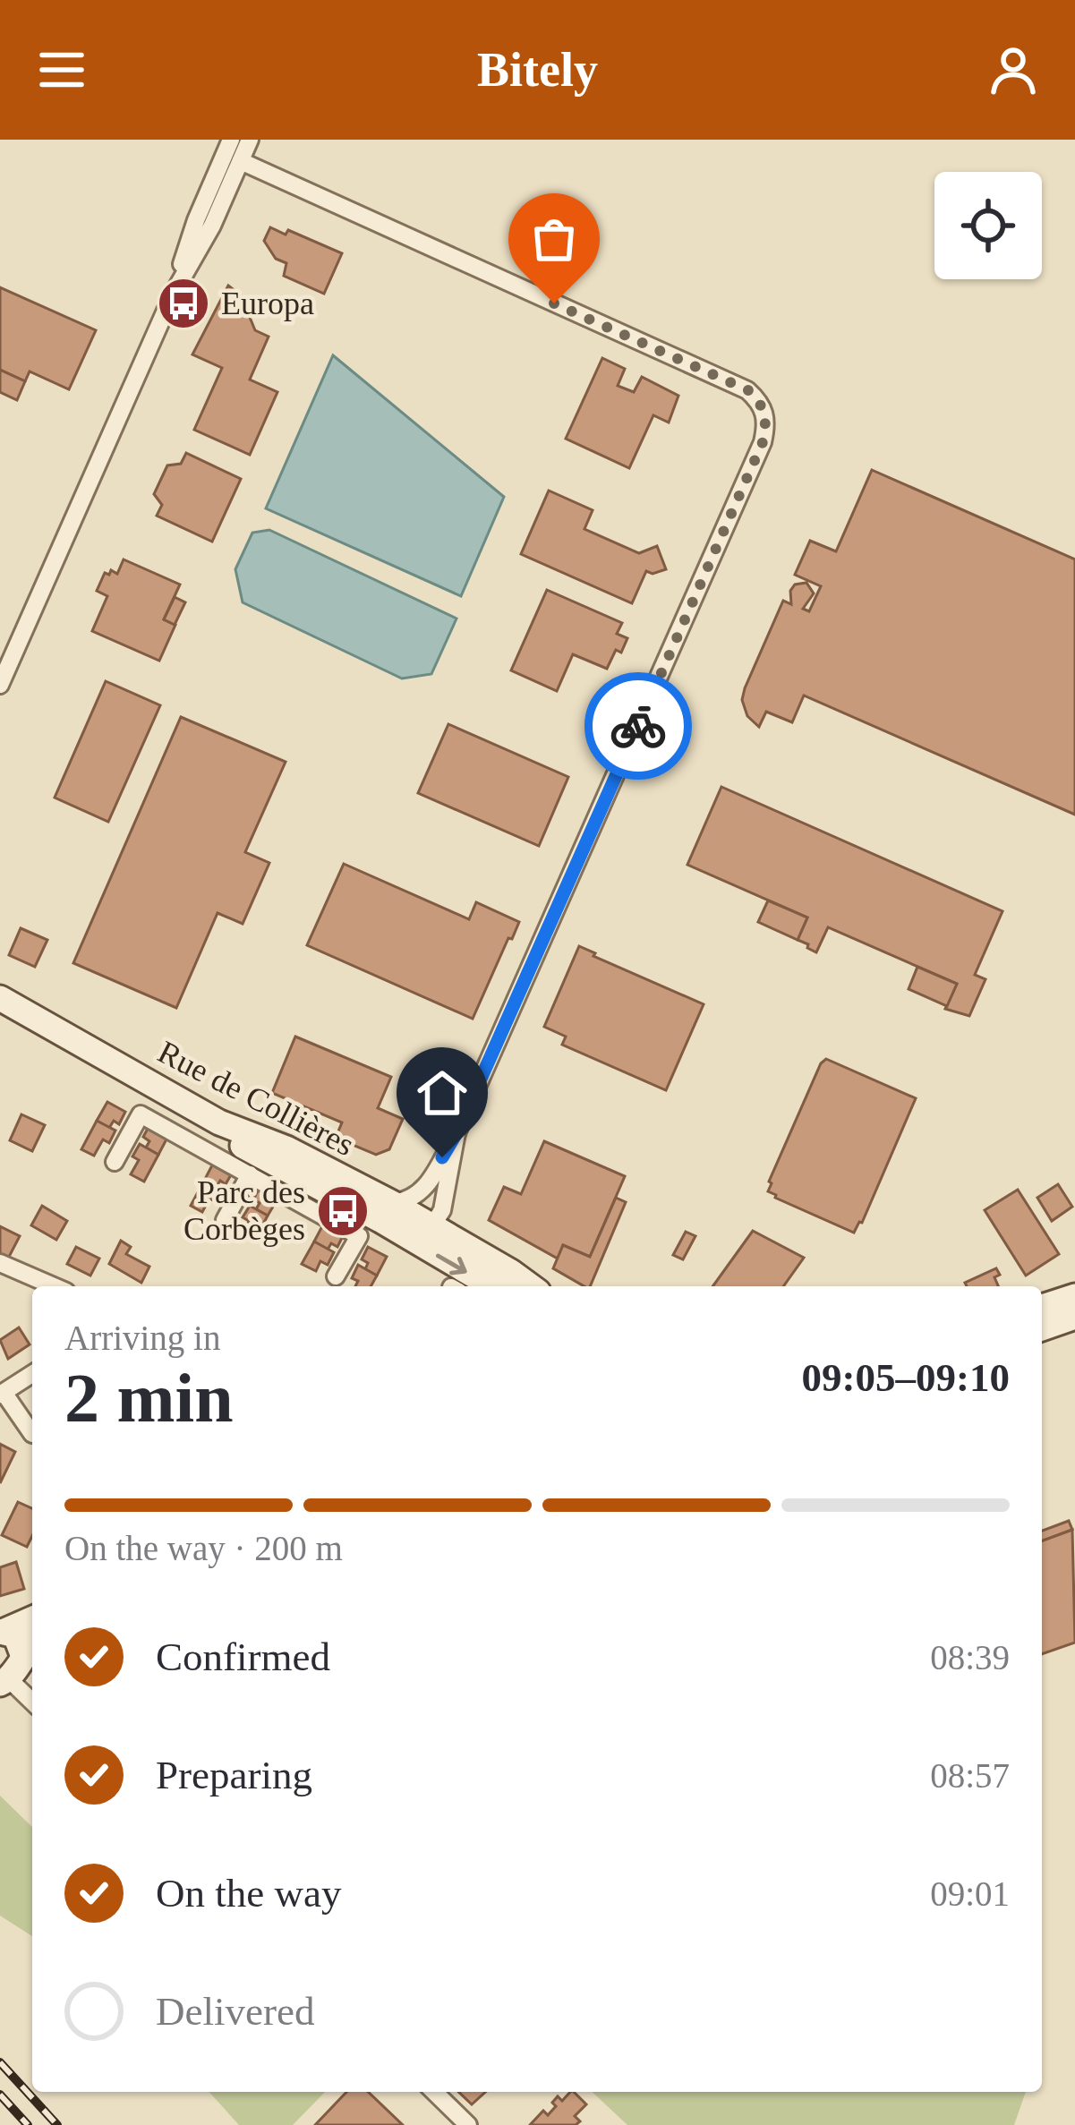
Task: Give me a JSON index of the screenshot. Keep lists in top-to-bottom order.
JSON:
{
  "streets": {
    "main road": ["Rue de Collières"]
  },
  "places": {
    "bus stop": ["Europa", "Parc des Corbèges"]
  },
  "page": {
    "header": "Bitely",
    "heading": ["2 min", "Arriving in", "09:05–09:10"],
    "bar": "On the way · 200 m",
    "list": [
      ["Confirmed", "08:39"],
      ["Preparing", "08:57"],
      ["On the way", "09:01"],
      "Delivered"
    ]
  }
}
